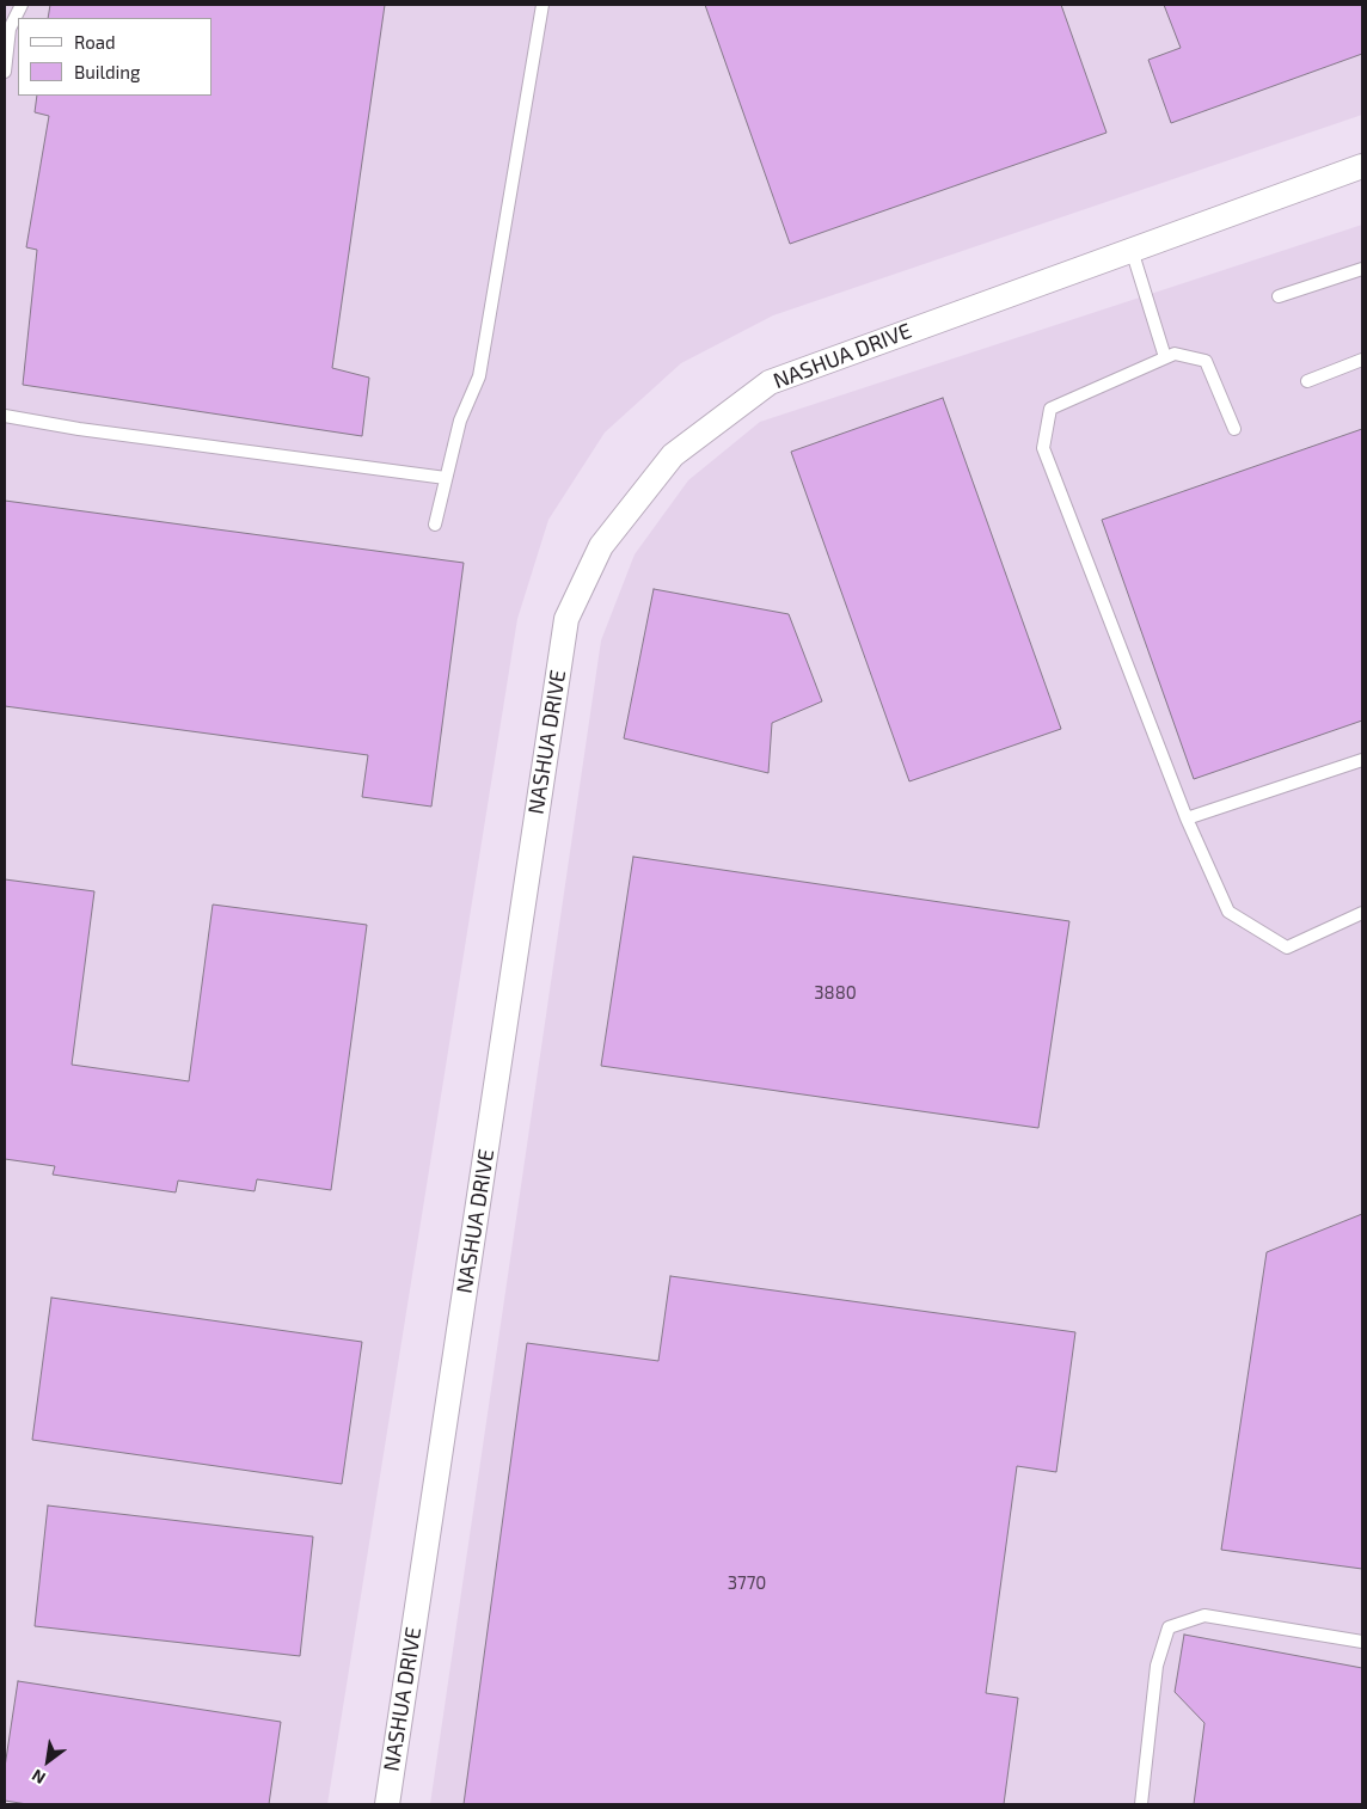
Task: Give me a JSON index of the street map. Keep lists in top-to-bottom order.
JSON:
{
  "streets": {
    "street": ["NASHUA DRIVE"]
  },
  "house_numbers": ["3880", "3770"],
  "legend": ["Road", "Building"],
  "north": "bottom left"
}
